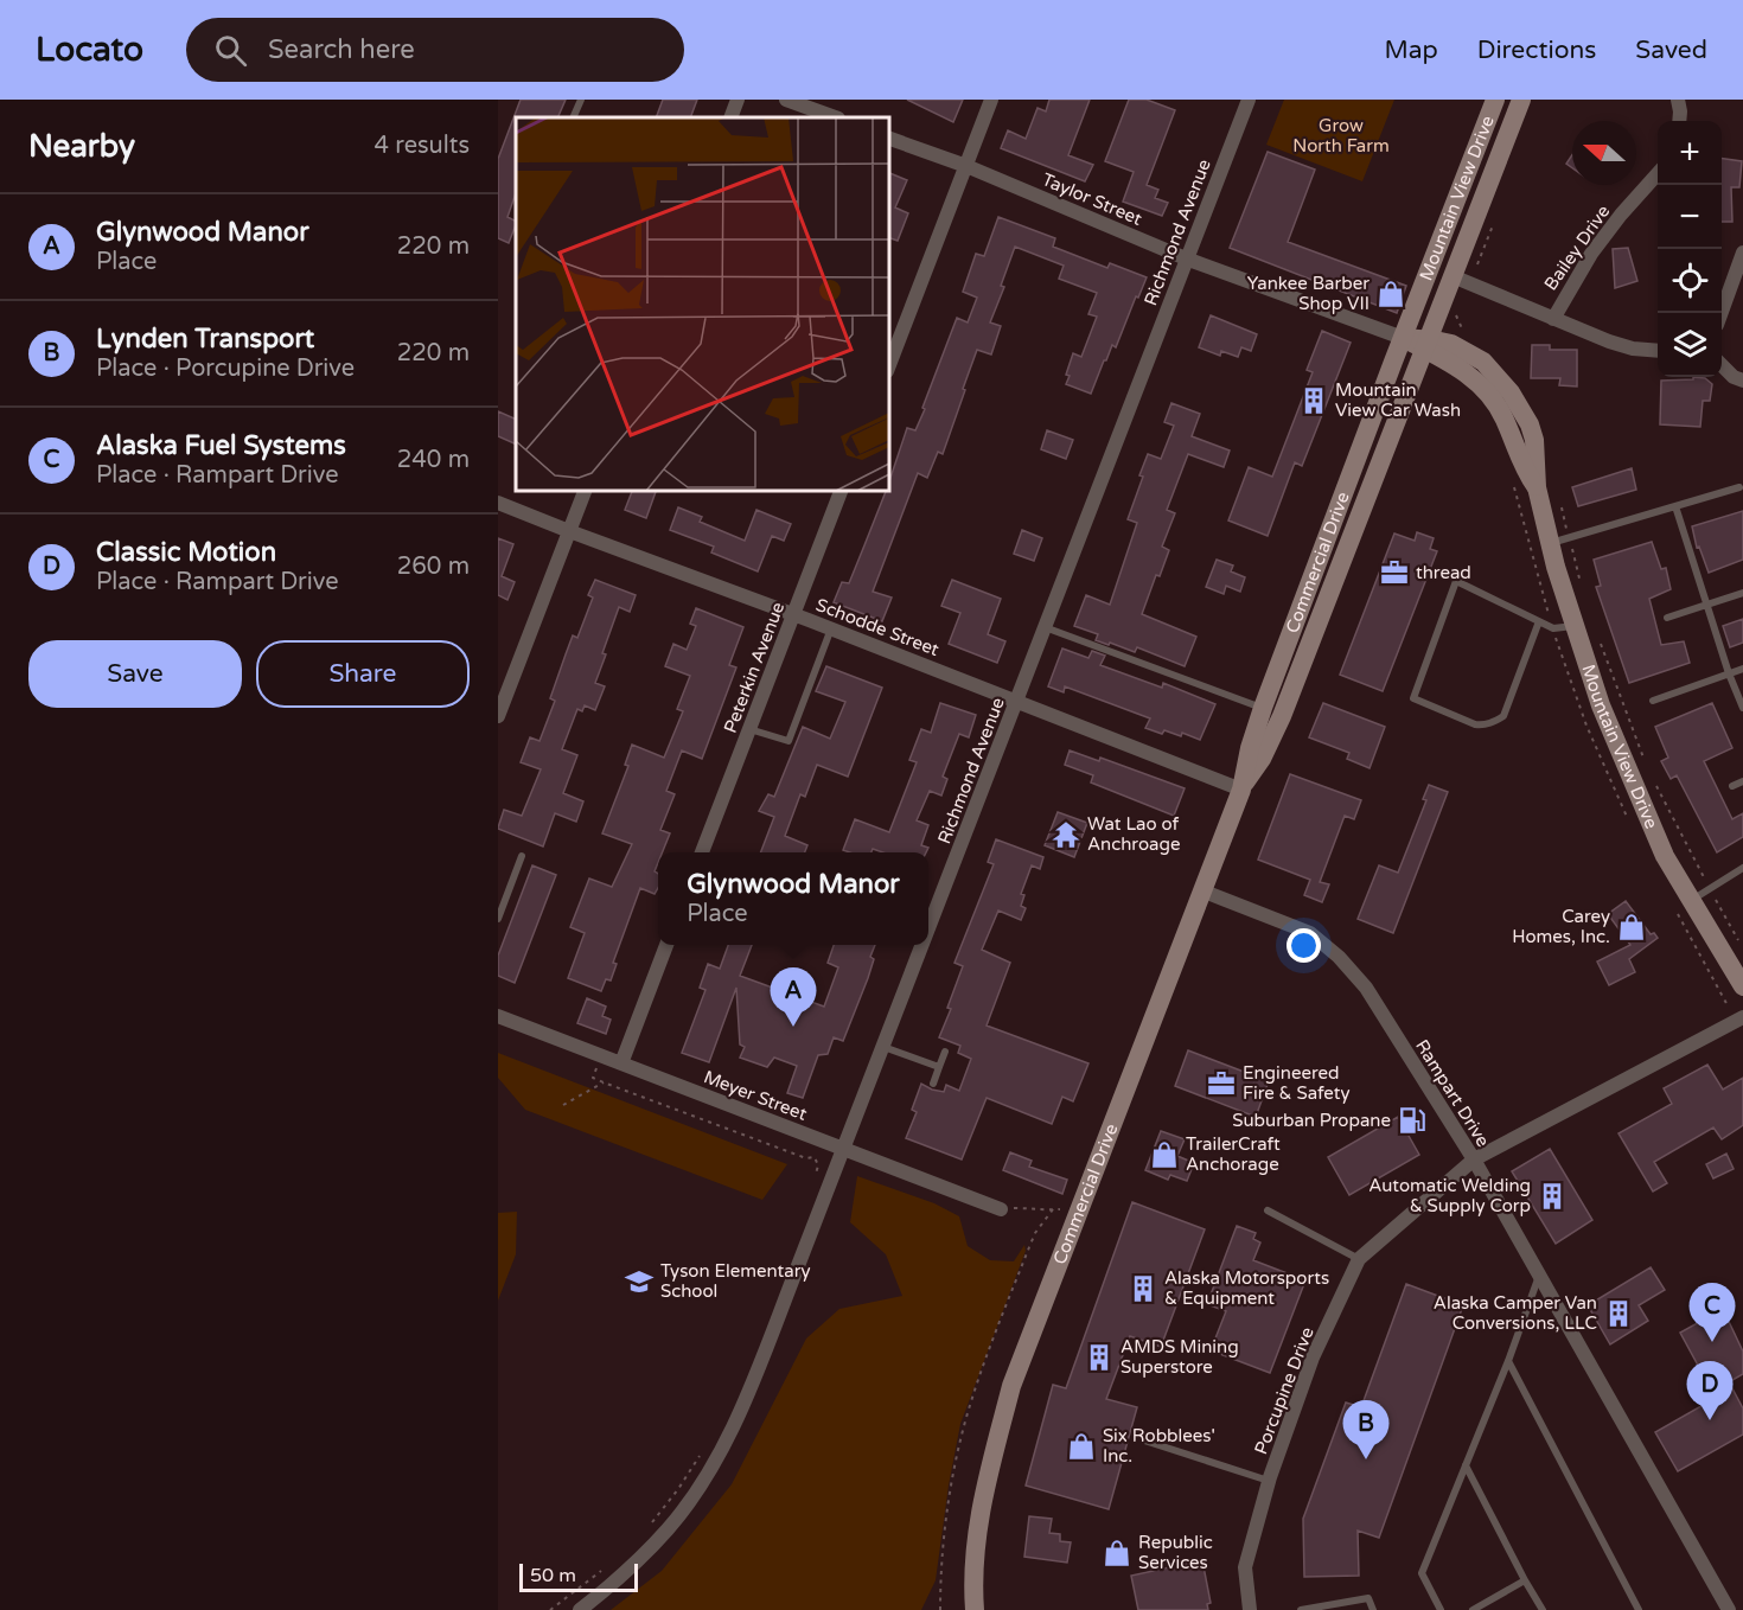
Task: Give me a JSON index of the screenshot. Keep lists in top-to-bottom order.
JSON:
{
  "streets": {
    "main road": ["Mountain View Drive", "Commercial Drive"],
    "street": [
      "Taylor Street",
      "Richmond Avenue",
      "Bailey Drive",
      "Schodde Street",
      "Peterkin Avenue",
      "Rampart Drive",
      "Meyer Street",
      "Porcupine Drive"
    ]
  },
  "crossings": [
    ["Taylor Street", "Mountain View Drive"],
    ["Taylor Street", "Richmond Avenue"],
    ["Taylor Street", "Commercial Drive"],
    ["Mountain View Drive", "Commercial Drive"],
    ["Richmond Avenue", "Schodde Street"],
    ["Richmond Avenue", "Meyer Street"],
    ["Commercial Drive", "Schodde Street"],
    ["Commercial Drive", "Rampart Drive"],
    ["Schodde Street", "Peterkin Avenue"],
    ["Rampart Drive", "Porcupine Drive"]
  ],
  "parks": ["Grow North Farm"],
  "places": {
    "shop": [
      "Yankee Barber Shop VII",
      "Carey Homes, Inc.",
      "TrailerCraft Anchorage",
      "Six Robblees' Inc.",
      "Republic Services"
    ],
    "building": [
      "Mountain View Car Wash",
      "Automatic Welding & Supply Corp",
      "Alaska Motorsports & Equipment",
      "Alaska Camper Van Conversions, LLC",
      "AMDS Mining Superstore"
    ],
    "office": ["thread", "Engineered Fire & Safety"],
    "temple": ["Wat Lao of Anchroage"],
    "fuel station": ["Suburban Propane"],
    "school or university": ["Tyson Elementary School"]
  },
  "scale_bar": "50 m",
  "north": "left",
  "page": {
    "header": "Locato",
    "search": "Search here",
    "nav": ["Map", "Directions", "Saved"],
    "heading": ["Nearby", "4 results"],
    "map_buttons": ["+", "−"],
    "list": [
      {
        "mark": "A",
        "name": "Glynwood Manor",
        "note": "Place",
        "value": "220 m"
      },
      {
        "mark": "B",
        "name": "Lynden Transport",
        "note": "Place · Porcupine Drive",
        "value": "220 m"
      },
      {
        "mark": "C",
        "name": "Alaska Fuel Systems",
        "note": "Place · Rampart Drive",
        "value": "240 m"
      },
      {
        "mark": "D",
        "name": "Classic Motion",
        "note": "Place · Rampart Drive",
        "value": "260 m"
      }
    ],
    "buttons": ["Save", "Share"],
    "popup": ["Glynwood Manor", "Place"],
    "pins": [
      "A",
      "C",
      "D",
      "B"
    ],
    "scale": "50 m"
  }
}
